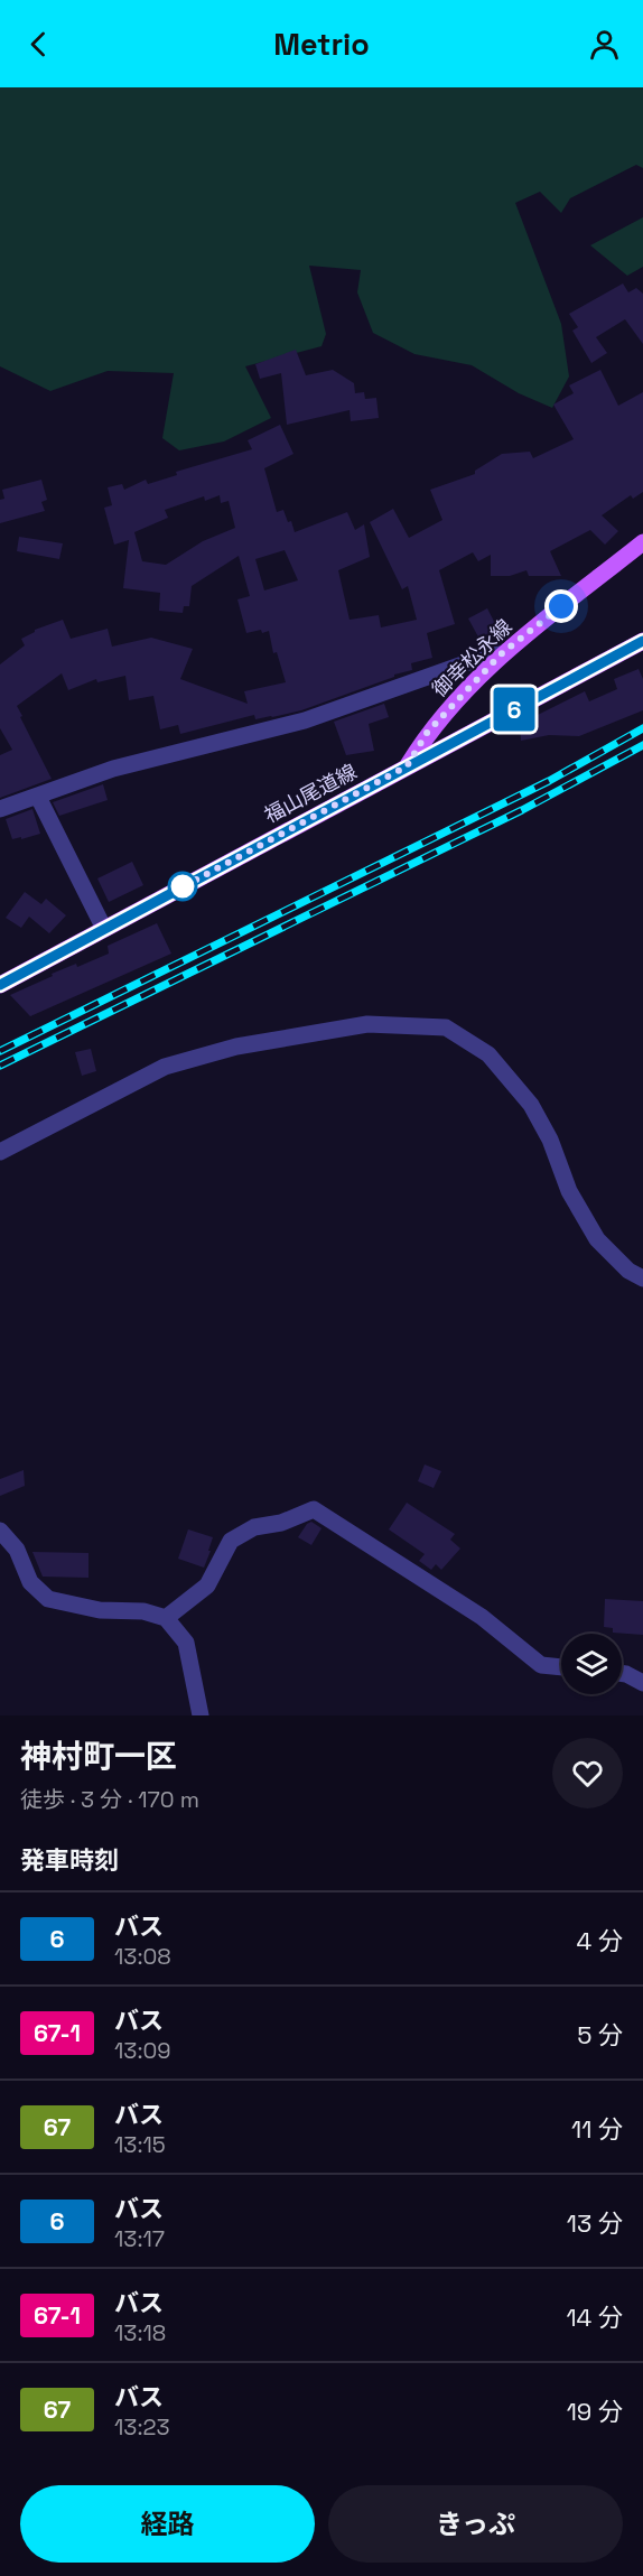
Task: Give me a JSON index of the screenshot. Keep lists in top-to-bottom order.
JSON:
{
  "streets": {
    "main road": ["御幸松永線", "福山尾道線"]
  },
  "crossings": [
    ["御幸松永線", "福山尾道線"]
  ],
  "lines": ["bus line 6"],
  "page": {
    "header": "Metrio",
    "on_map": "6",
    "heading": [
      ["神村町一区", "徒歩 · 3 分 · 170 m"],
      "発車時刻"
    ],
    "list": [
      {
        "mark": "6",
        "name": "バス",
        "note": "13:08",
        "value": "4 分"
      },
      {
        "mark": "67-1",
        "name": "バス",
        "note": "13:09",
        "value": "5 分"
      },
      {
        "mark": "67",
        "name": "バス",
        "note": "13:15",
        "value": "11 分"
      },
      {
        "mark": "6",
        "name": "バス",
        "note": "13:17",
        "value": "13 分"
      },
      {
        "mark": "67-1",
        "name": "バス",
        "note": "13:18",
        "value": "14 分"
      },
      {
        "mark": "67",
        "name": "バス",
        "note": "13:23",
        "value": "19 分"
      }
    ],
    "buttons": ["経路", "きっぷ"]
  }
}
